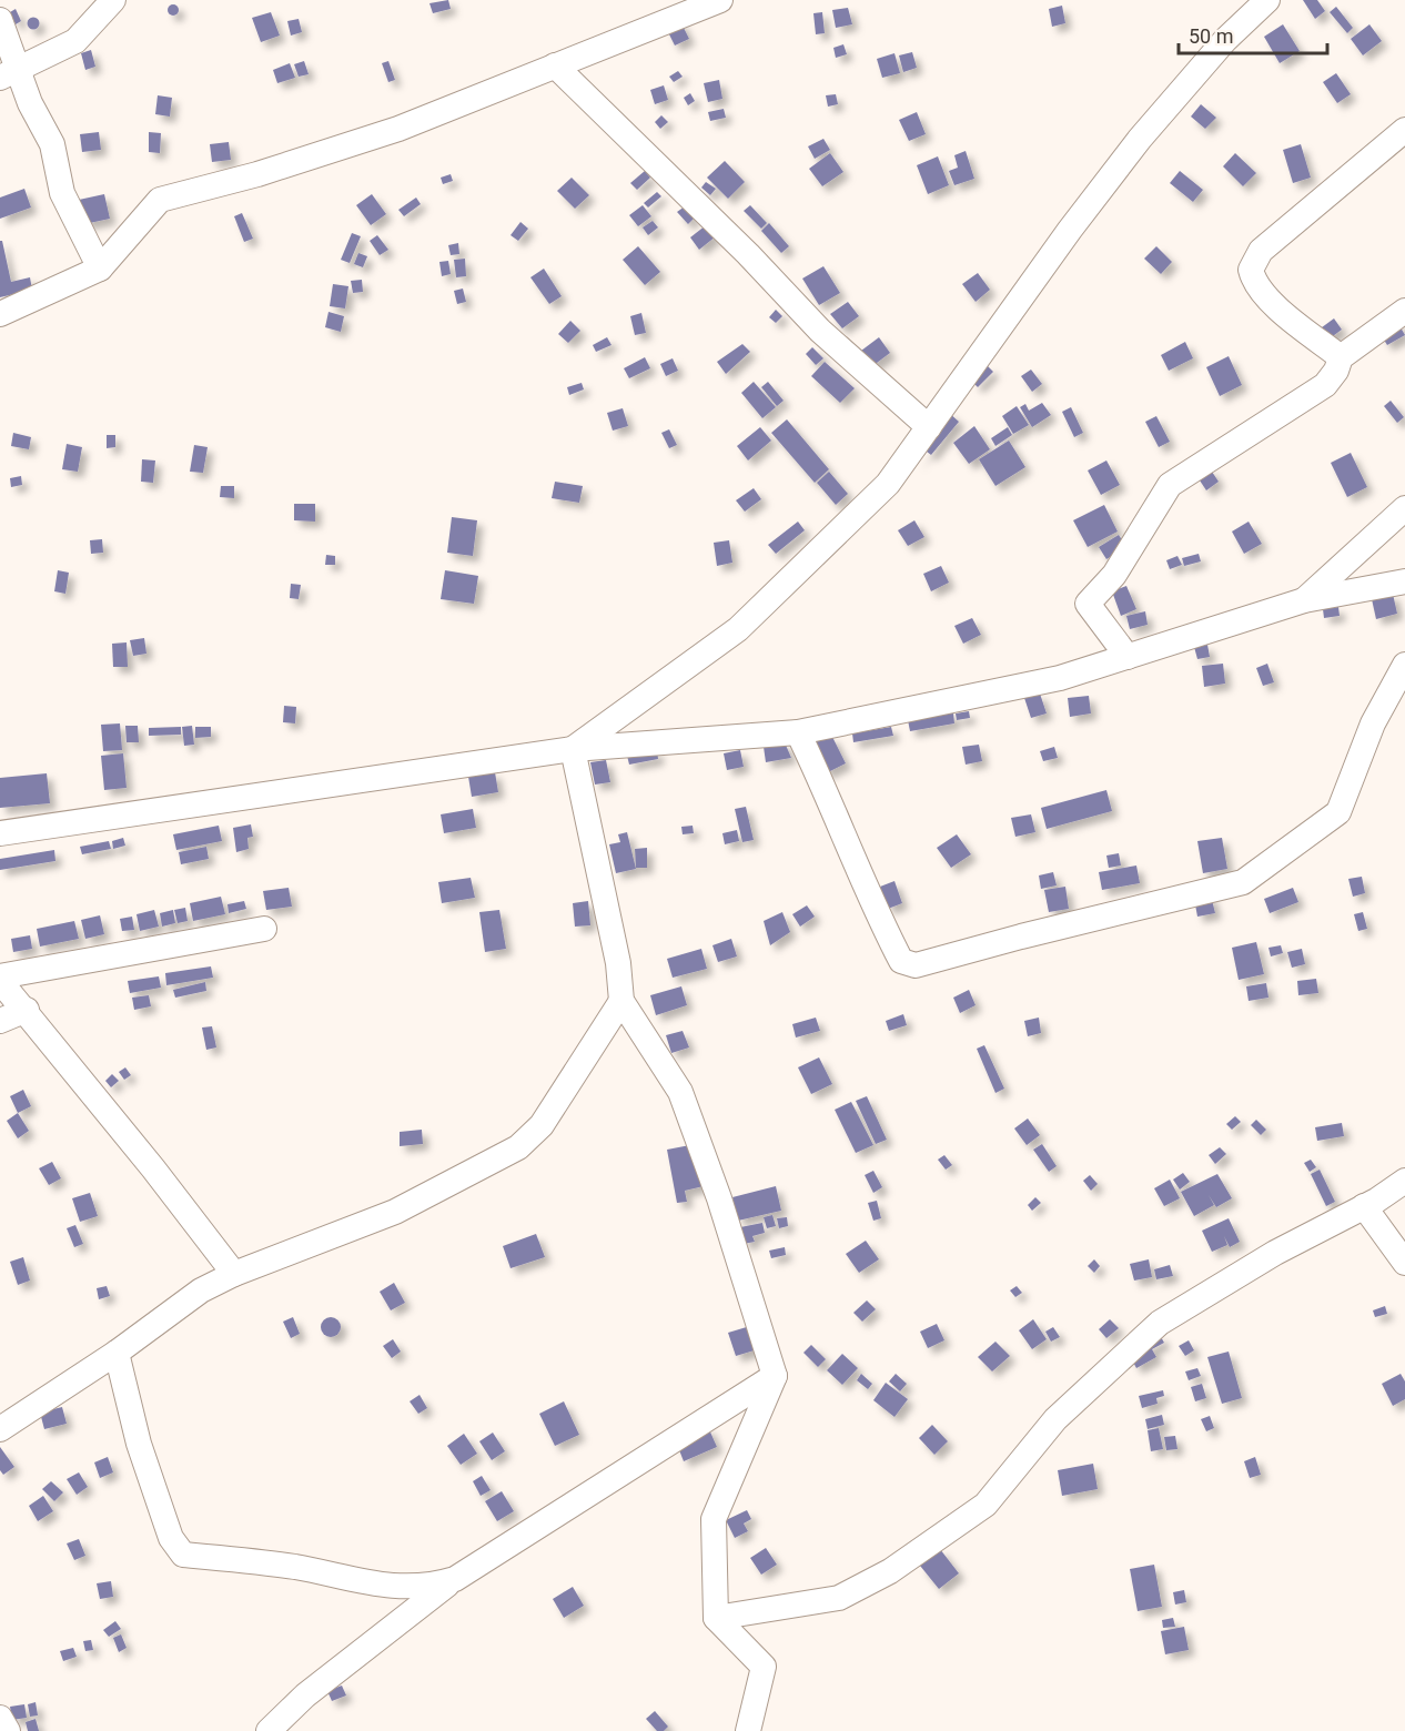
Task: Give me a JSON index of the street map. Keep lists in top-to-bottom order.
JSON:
{
  "scale_bar": "50 m"
}
